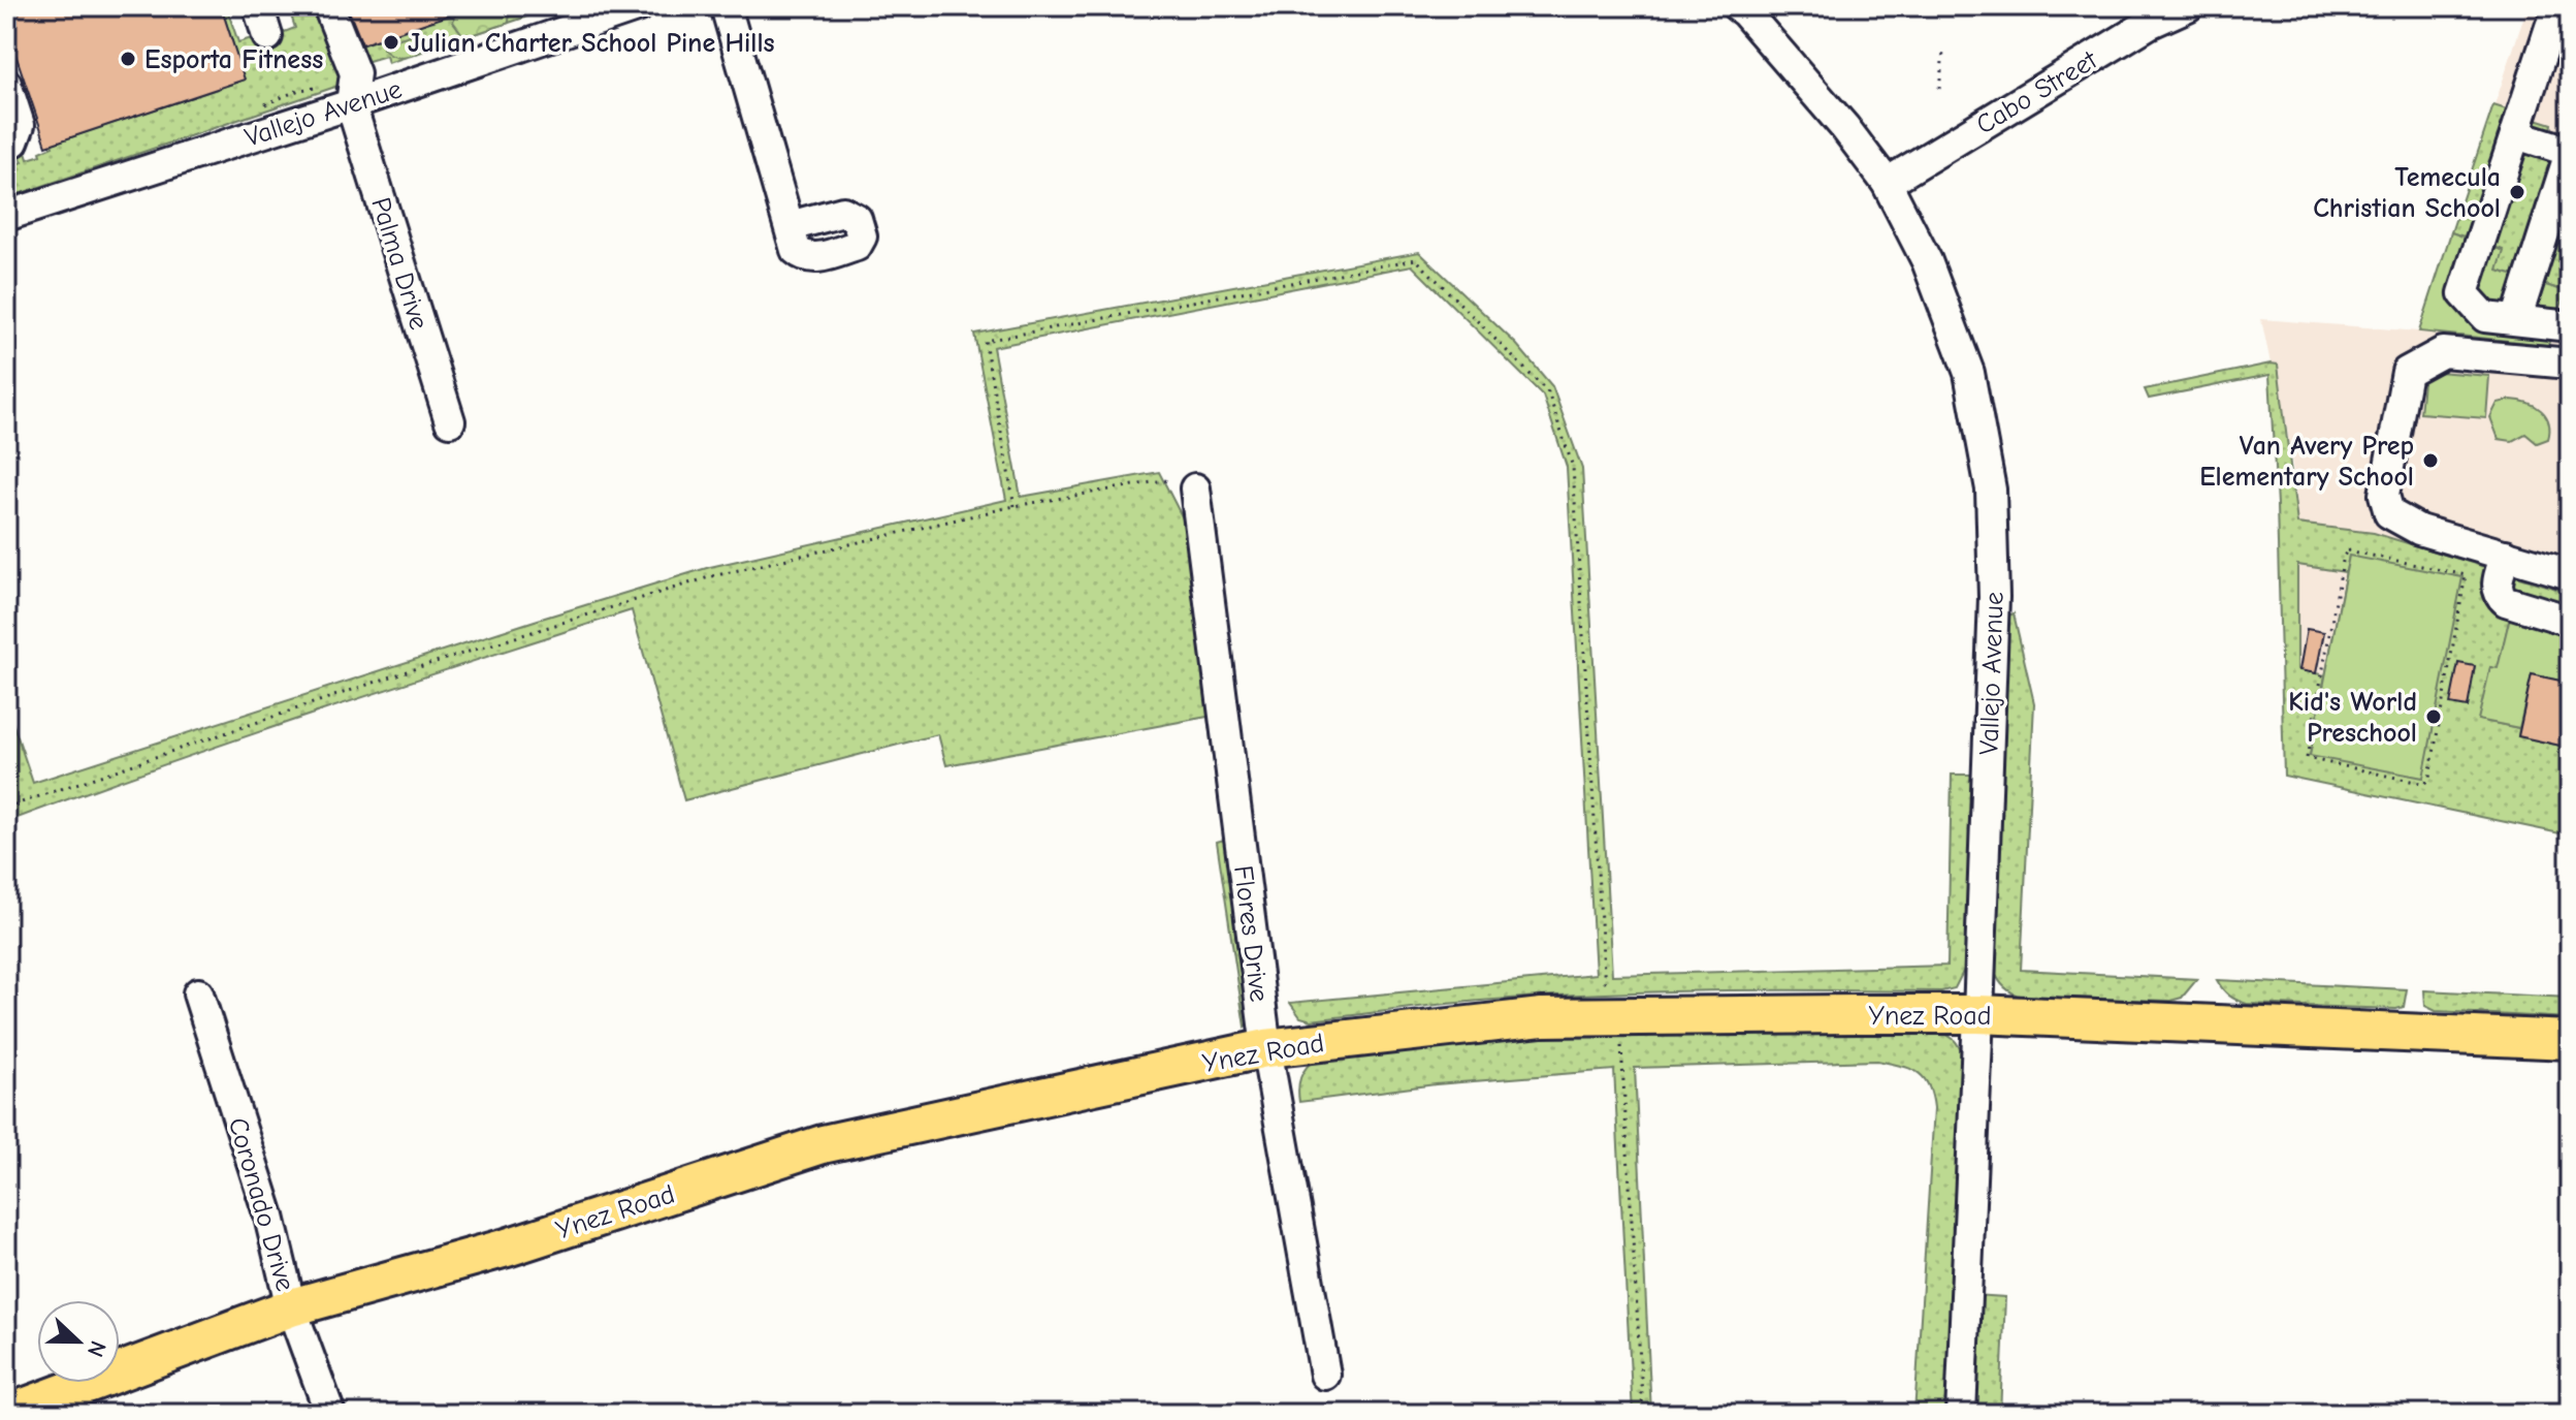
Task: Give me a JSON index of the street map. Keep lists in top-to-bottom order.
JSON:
{
  "streets": {
    "main road": ["Ynez Road"],
    "street": [
      "Cabo Street",
      "Vallejo Avenue",
      "Palma Drive",
      "Flores Drive",
      "Coronado Drive"
    ]
  },
  "crossings": [
    ["Cabo Street", "Vallejo Avenue"],
    ["Vallejo Avenue", "Palma Drive"],
    ["Vallejo Avenue", "Ynez Road"],
    ["Flores Drive", "Ynez Road"],
    ["Ynez Road", "Coronado Drive"]
  ],
  "places": [
    "Julian Charter School Pine Hills",
    "Esporta Fitness",
    "Temecula Christian School",
    "Van Avery Prep Elementary School",
    "Kid's World Preschool"
  ],
  "north": "right"
}
